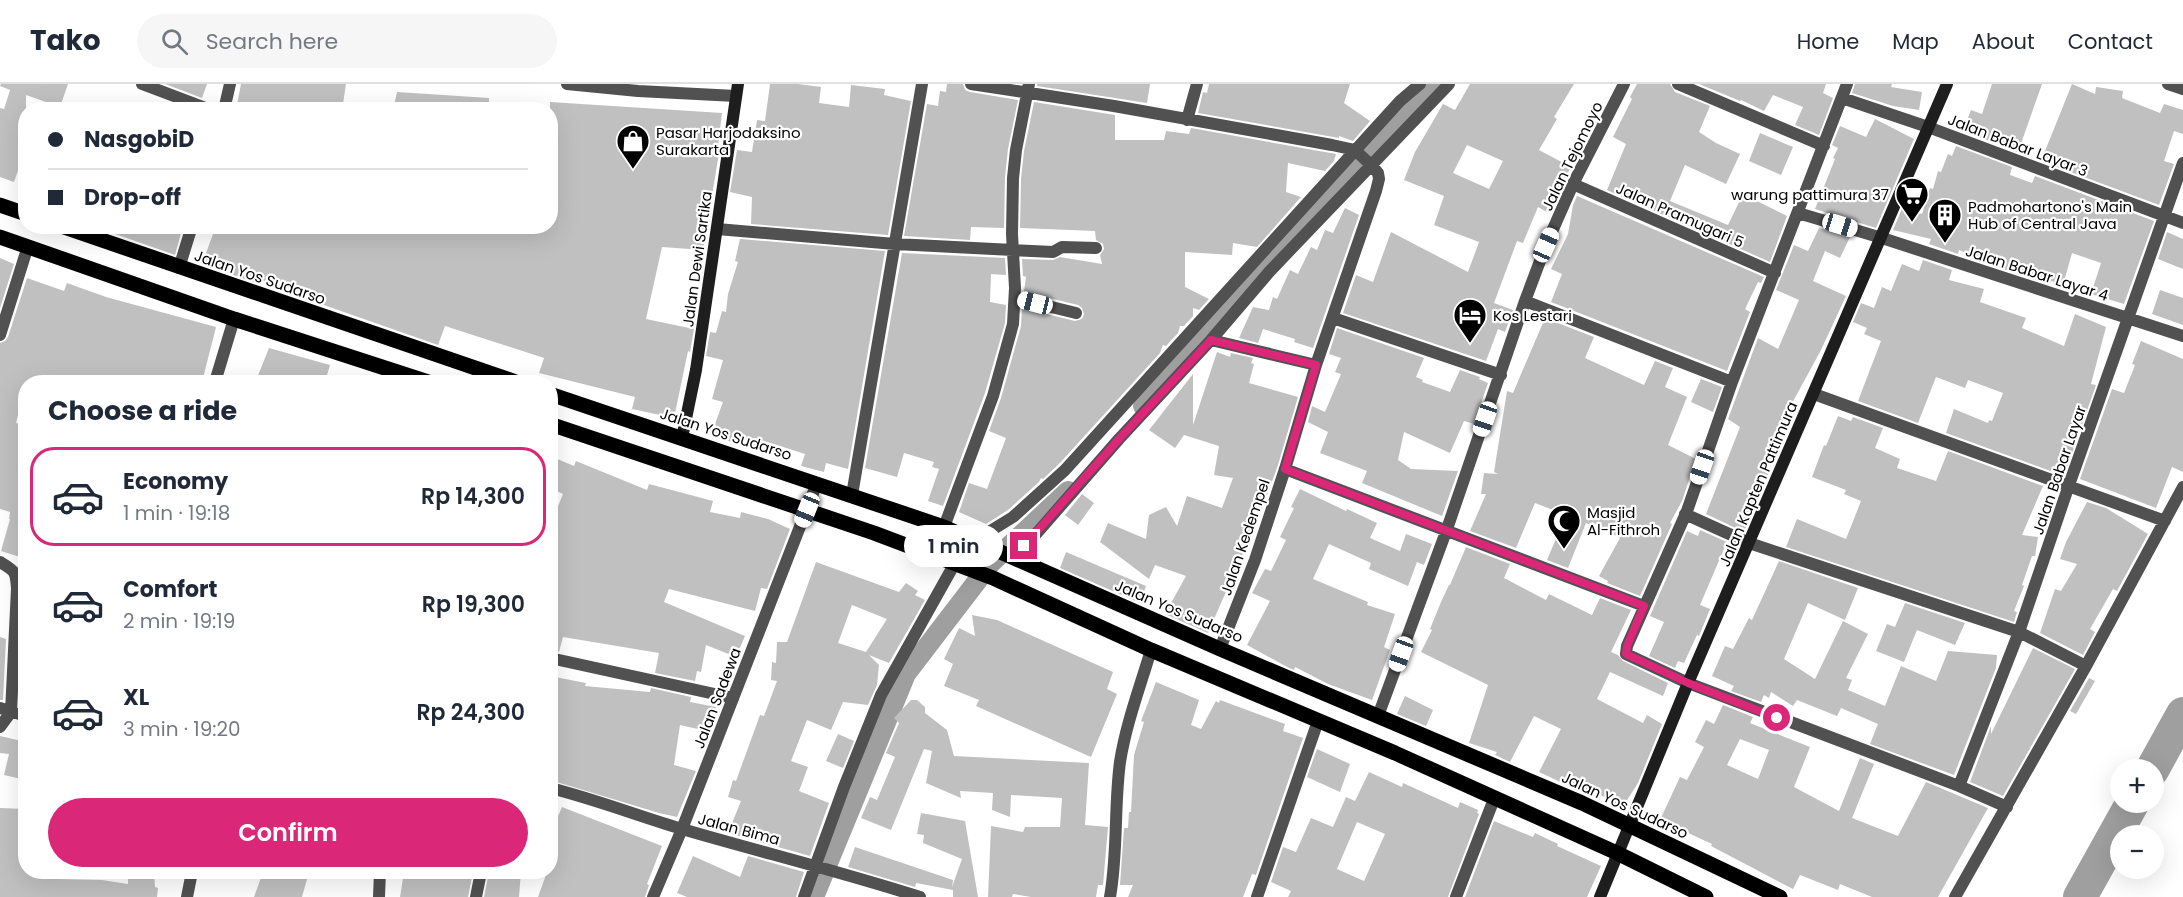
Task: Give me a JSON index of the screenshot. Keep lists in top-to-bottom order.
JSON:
{
  "streets": {
    "main road": ["Jalan Dewi Sartika", "Jalan Yos Sudarso", "Jalan Kapten Pattimura"],
    "street": [
      "Jalan Babar Layar 3",
      "Jalan Tejomoyo",
      "Jalan Pramugari 5",
      "Jalan Babar Layar 4",
      "Jalan Babar Layar",
      "Jalan Kedempel",
      "Jalan Sadewa",
      "Jalan Bima"
    ]
  },
  "crossings": [
    ["Jalan Babar Layar 3", "Jalan Babar Layar"],
    ["Jalan Babar Layar 3", "Jalan Kapten Pattimura"],
    ["Jalan Tejomoyo", "Jalan Pramugari 5"],
    ["Jalan Tejomoyo", "Jalan Yos Sudarso"],
    ["Jalan Dewi Sartika", "Jalan Yos Sudarso"],
    ["Jalan Babar Layar 4", "Jalan Babar Layar"],
    ["Jalan Babar Layar 4", "Jalan Kapten Pattimura"],
    ["Jalan Yos Sudarso", "Jalan Kapten Pattimura"],
    ["Jalan Yos Sudarso", "Jalan Kedempel"],
    ["Jalan Yos Sudarso", "Jalan Sadewa"],
    ["Jalan Sadewa", "Jalan Bima"]
  ],
  "places": {
    "shop": ["Pasar Harjodaksino Surakarta"],
    "supermarket": ["warung pattimura 37"],
    "building": ["Padmohartono's Main Hub of Central Java"],
    "hotel": ["Kos Lestari"],
    "mosque": ["Masjid Al-Fithroh"]
  },
  "page": {
    "header": "Tako",
    "search": "Search here",
    "nav": [
      "Home",
      "Map",
      "About",
      "Contact"
    ],
    "banner": ["NasgobiD", "Drop-off"],
    "heading": "Choose a ride",
    "list": [
      {
        "name": "Economy",
        "note": "1 min · 19:18",
        "value": "Rp 14,300"
      },
      {
        "name": "Comfort",
        "note": "2 min · 19:19",
        "value": "Rp 19,300"
      },
      {
        "name": "XL",
        "note": "3 min · 19:20",
        "value": "Rp 24,300"
      }
    ],
    "bubble": "1 min",
    "map_buttons": ["+", "−"],
    "buttons": "Confirm"
  }
}
